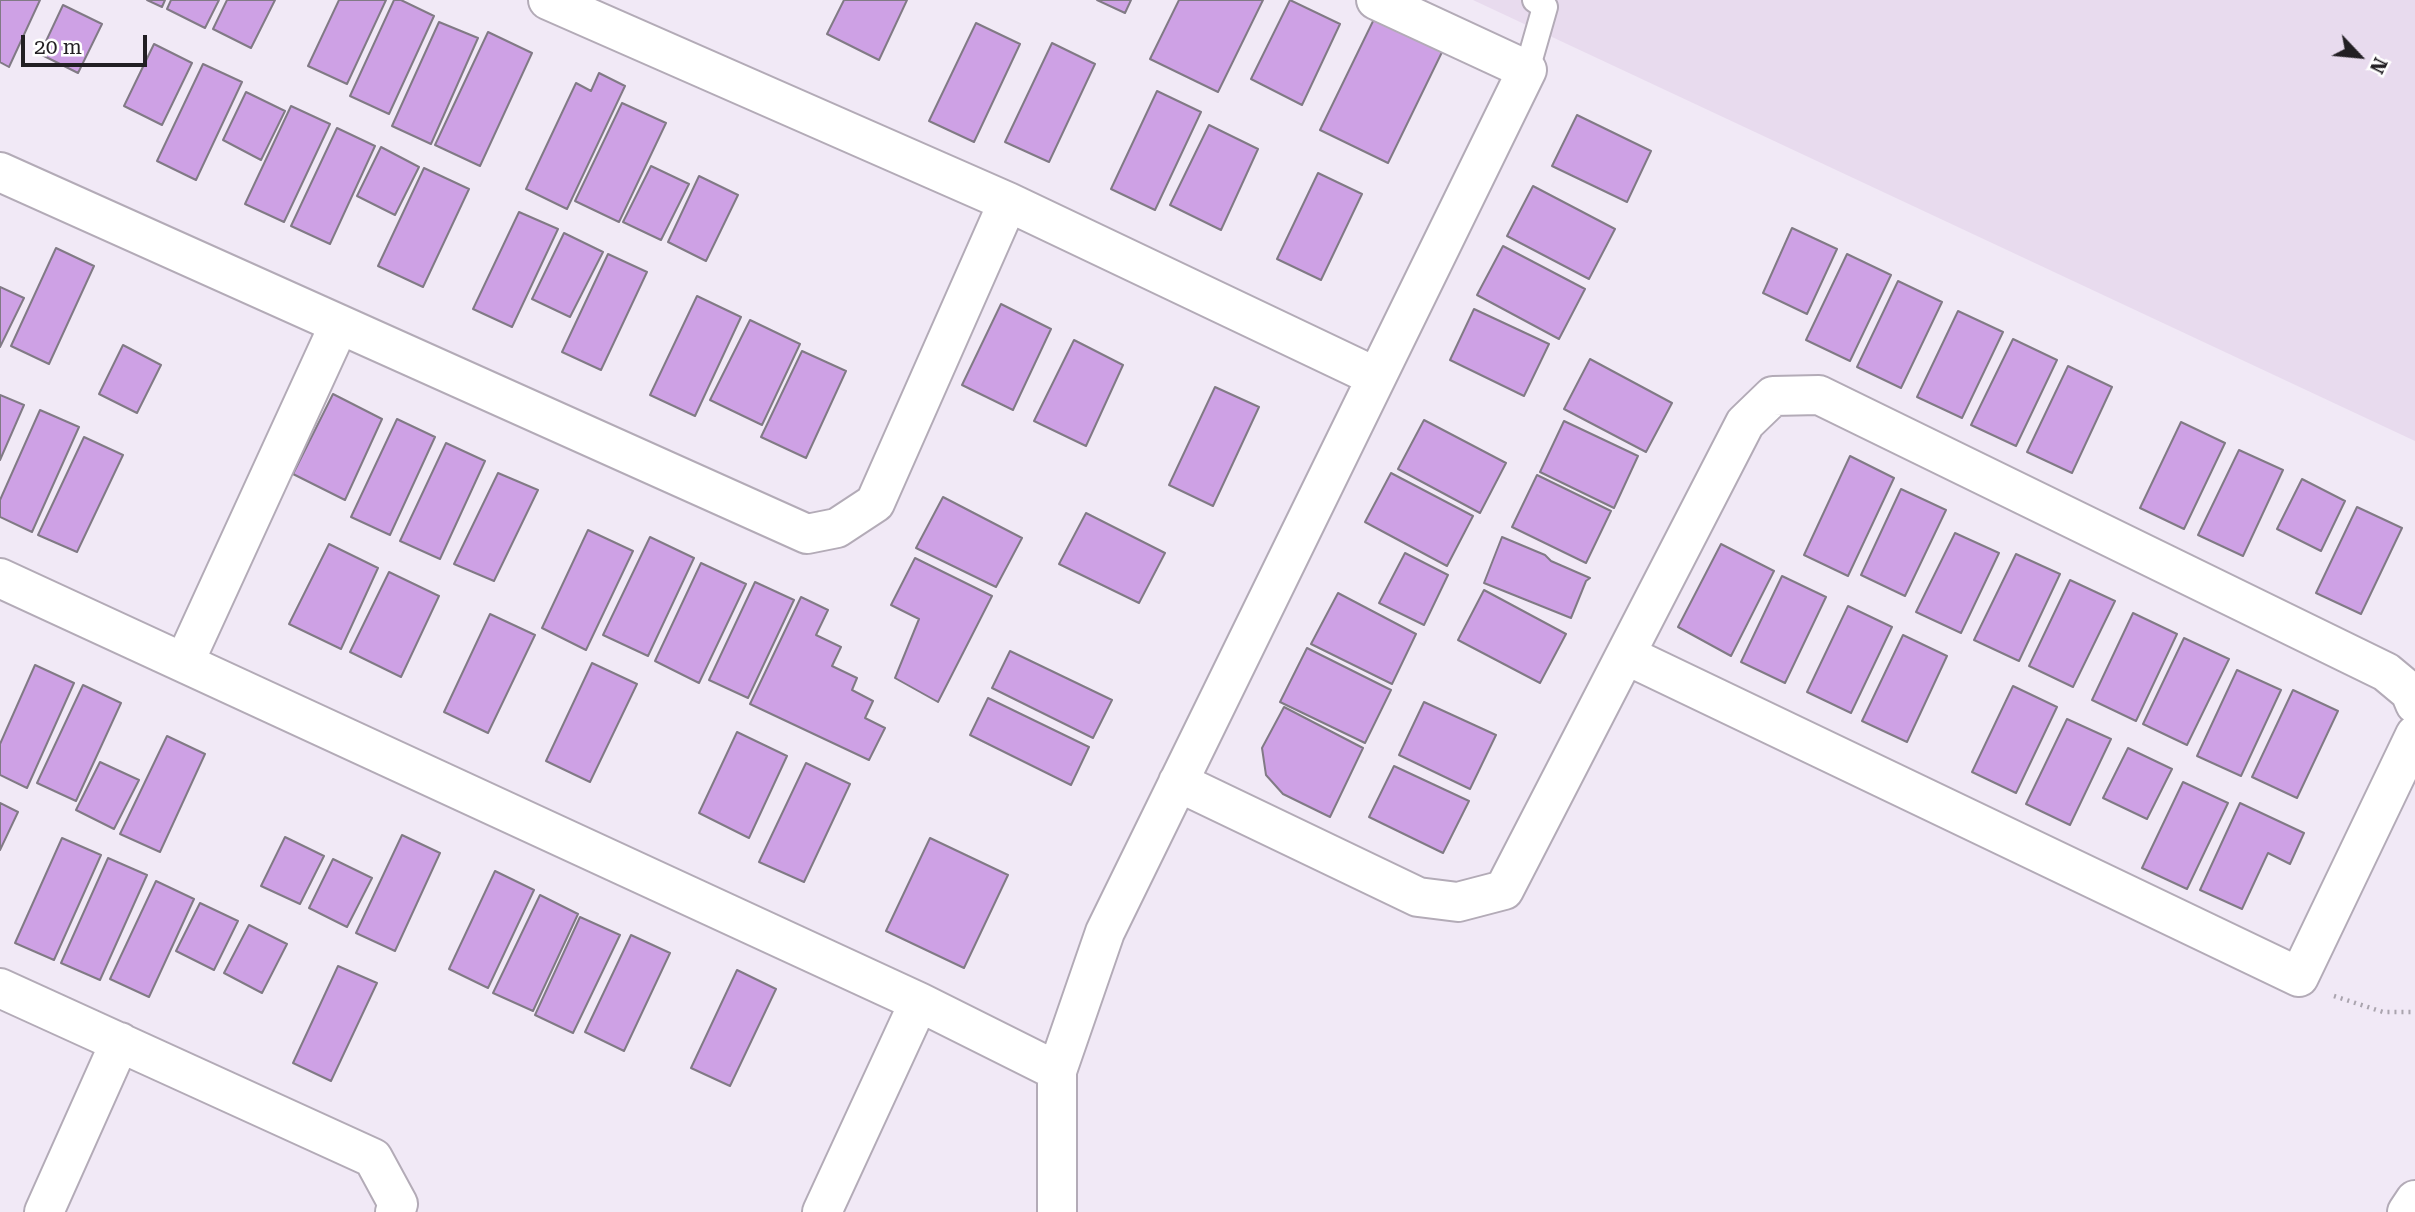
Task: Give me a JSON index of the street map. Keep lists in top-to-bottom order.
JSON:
{
  "scale_bar": "20 m",
  "north": "bottom right"
}
